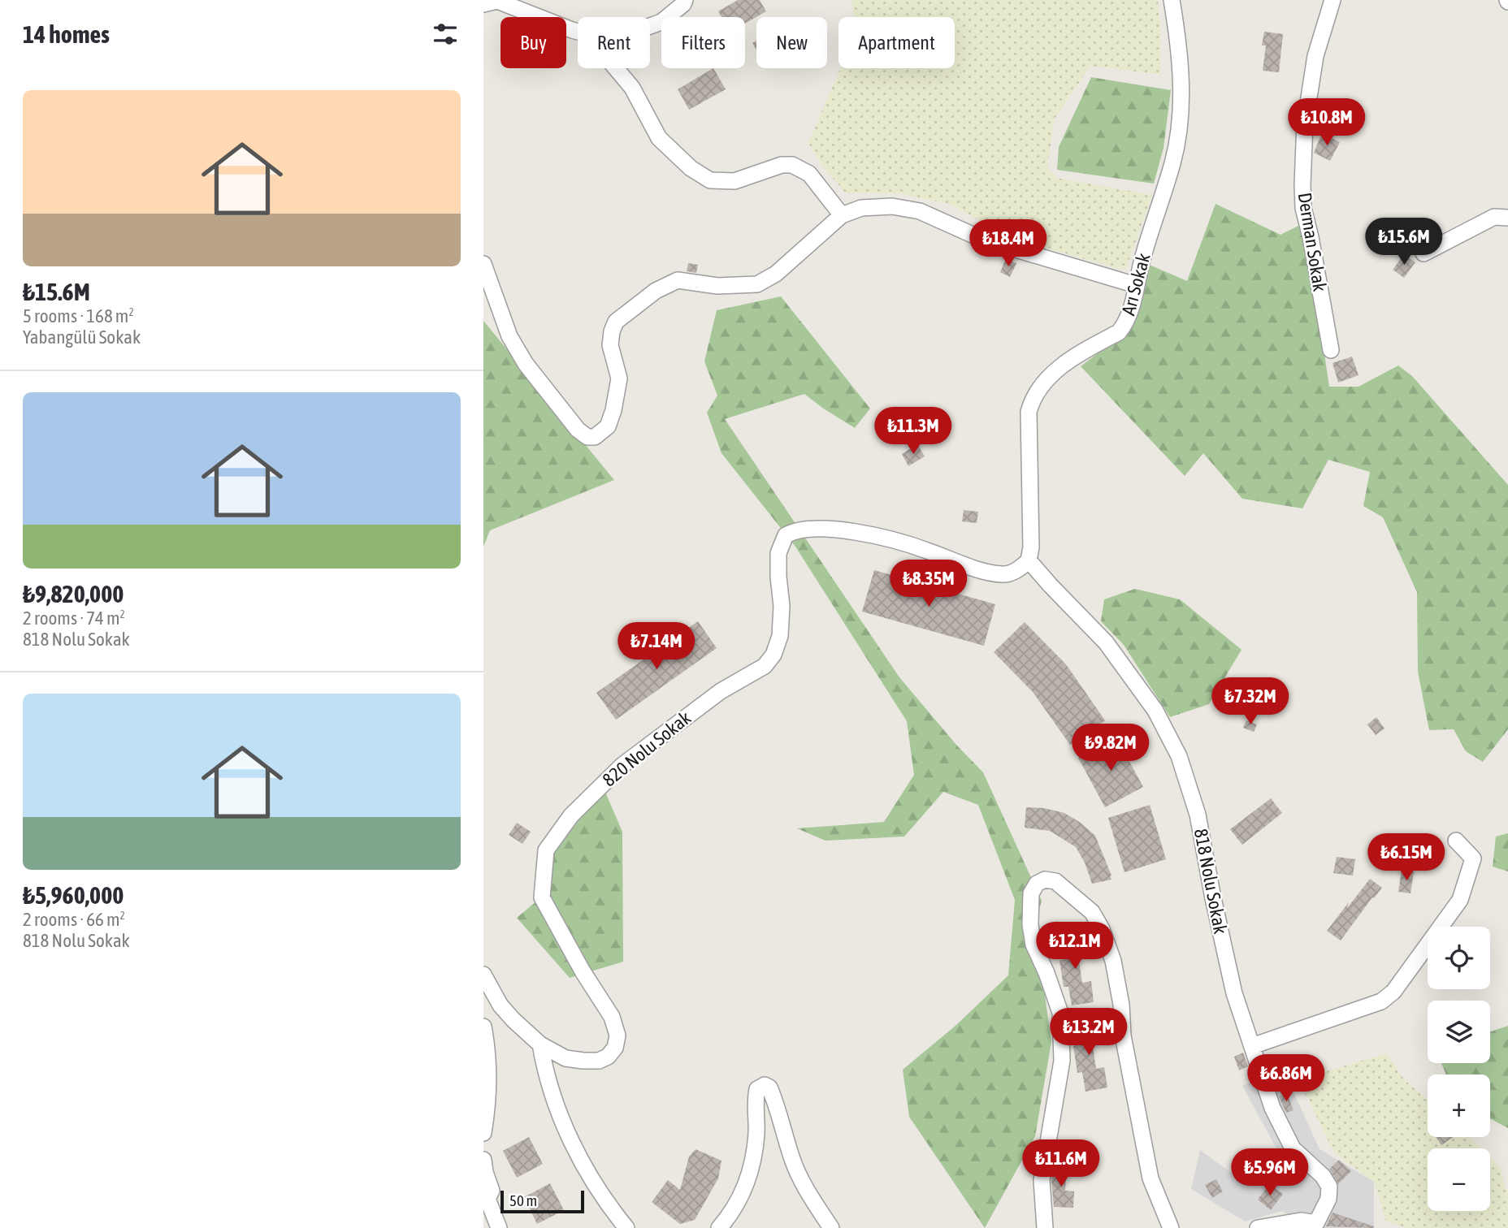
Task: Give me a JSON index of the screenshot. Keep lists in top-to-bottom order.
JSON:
{
  "streets": {
    "street": [
      "Derman Sokak",
      "Arı Sokak",
      "820 Nolu Sokak",
      "818 Nolu Sokak"
    ]
  },
  "crossings": [
    ["Arı Sokak", "820 Nolu Sokak"],
    ["Arı Sokak", "818 Nolu Sokak"],
    ["820 Nolu Sokak", "818 Nolu Sokak"]
  ],
  "scale_bar": "50 m",
  "page": {
    "heading": "14 homes",
    "chip": [
      "Buy",
      "Rent",
      "Filters",
      "New",
      "Apartment"
    ],
    "list": [
      {
        "name": "₺15.6M",
        "note": "5 rooms · 168 m² · Yabangülü Sokak"
      },
      {
        "name": "₺9,820,000",
        "note": "2 rooms · 74 m² · 818 Nolu Sokak"
      },
      {
        "name": "₺5,960,000",
        "note": "2 rooms · 66 m² · 818 Nolu Sokak"
      }
    ],
    "price": [
      "₺10.8M",
      "₺15.6M",
      "₺18.4M",
      "₺11.3M",
      "₺8.35M",
      "₺7.14M",
      "₺7.32M",
      "₺9.82M",
      "₺6.15M",
      "₺12.1M",
      "₺13.2M",
      "₺6.86M",
      "₺11.6M",
      "₺5.96M"
    ],
    "map_buttons": ["+", "−"],
    "scale": "50 m"
  }
}
